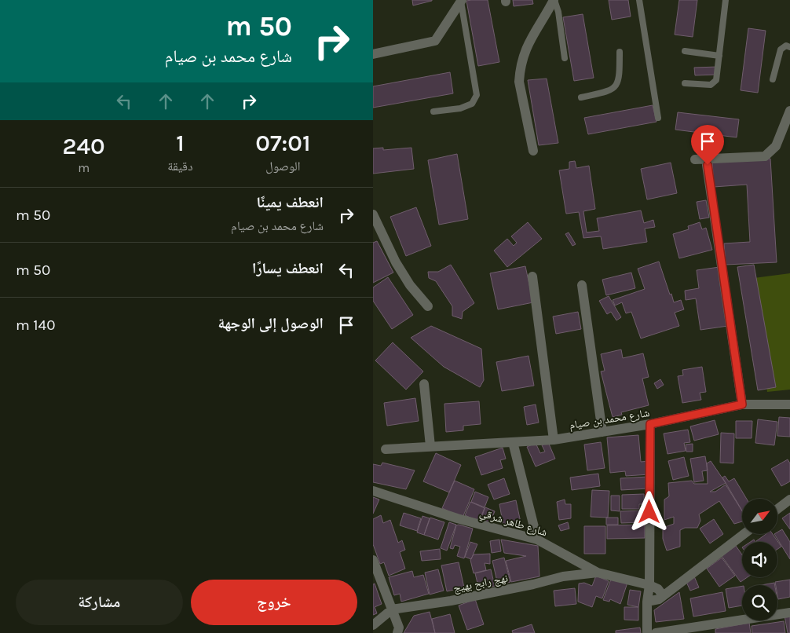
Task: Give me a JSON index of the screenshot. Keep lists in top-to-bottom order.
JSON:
{
  "streets": {
    "street": ["شارع محمد بن صيام", "شارع طاهر شرقي", "نهج رابح بهيج"]
  },
  "crossings": [
    ["شارع طاهر شرقي", "نهج رابح بهيج"]
  ],
  "north": "top right",
  "page": {
    "turn": ["50 m", "شارع محمد بن صيام"],
    "eta": [
      "07:01",
      "الوصول",
      "1",
      "دقيقة",
      "240",
      "m"
    ],
    "list": [
      {
        "name": "انعطف يمينًا",
        "note": "شارع محمد بن صيام",
        "value": "50 m"
      },
      {
        "name": "انعطف يسارًا",
        "value": "50 m"
      },
      {
        "name": "الوصول إلى الوجهة",
        "value": "140 m"
      }
    ],
    "buttons": ["خروج", "مشاركة"]
  }
}
